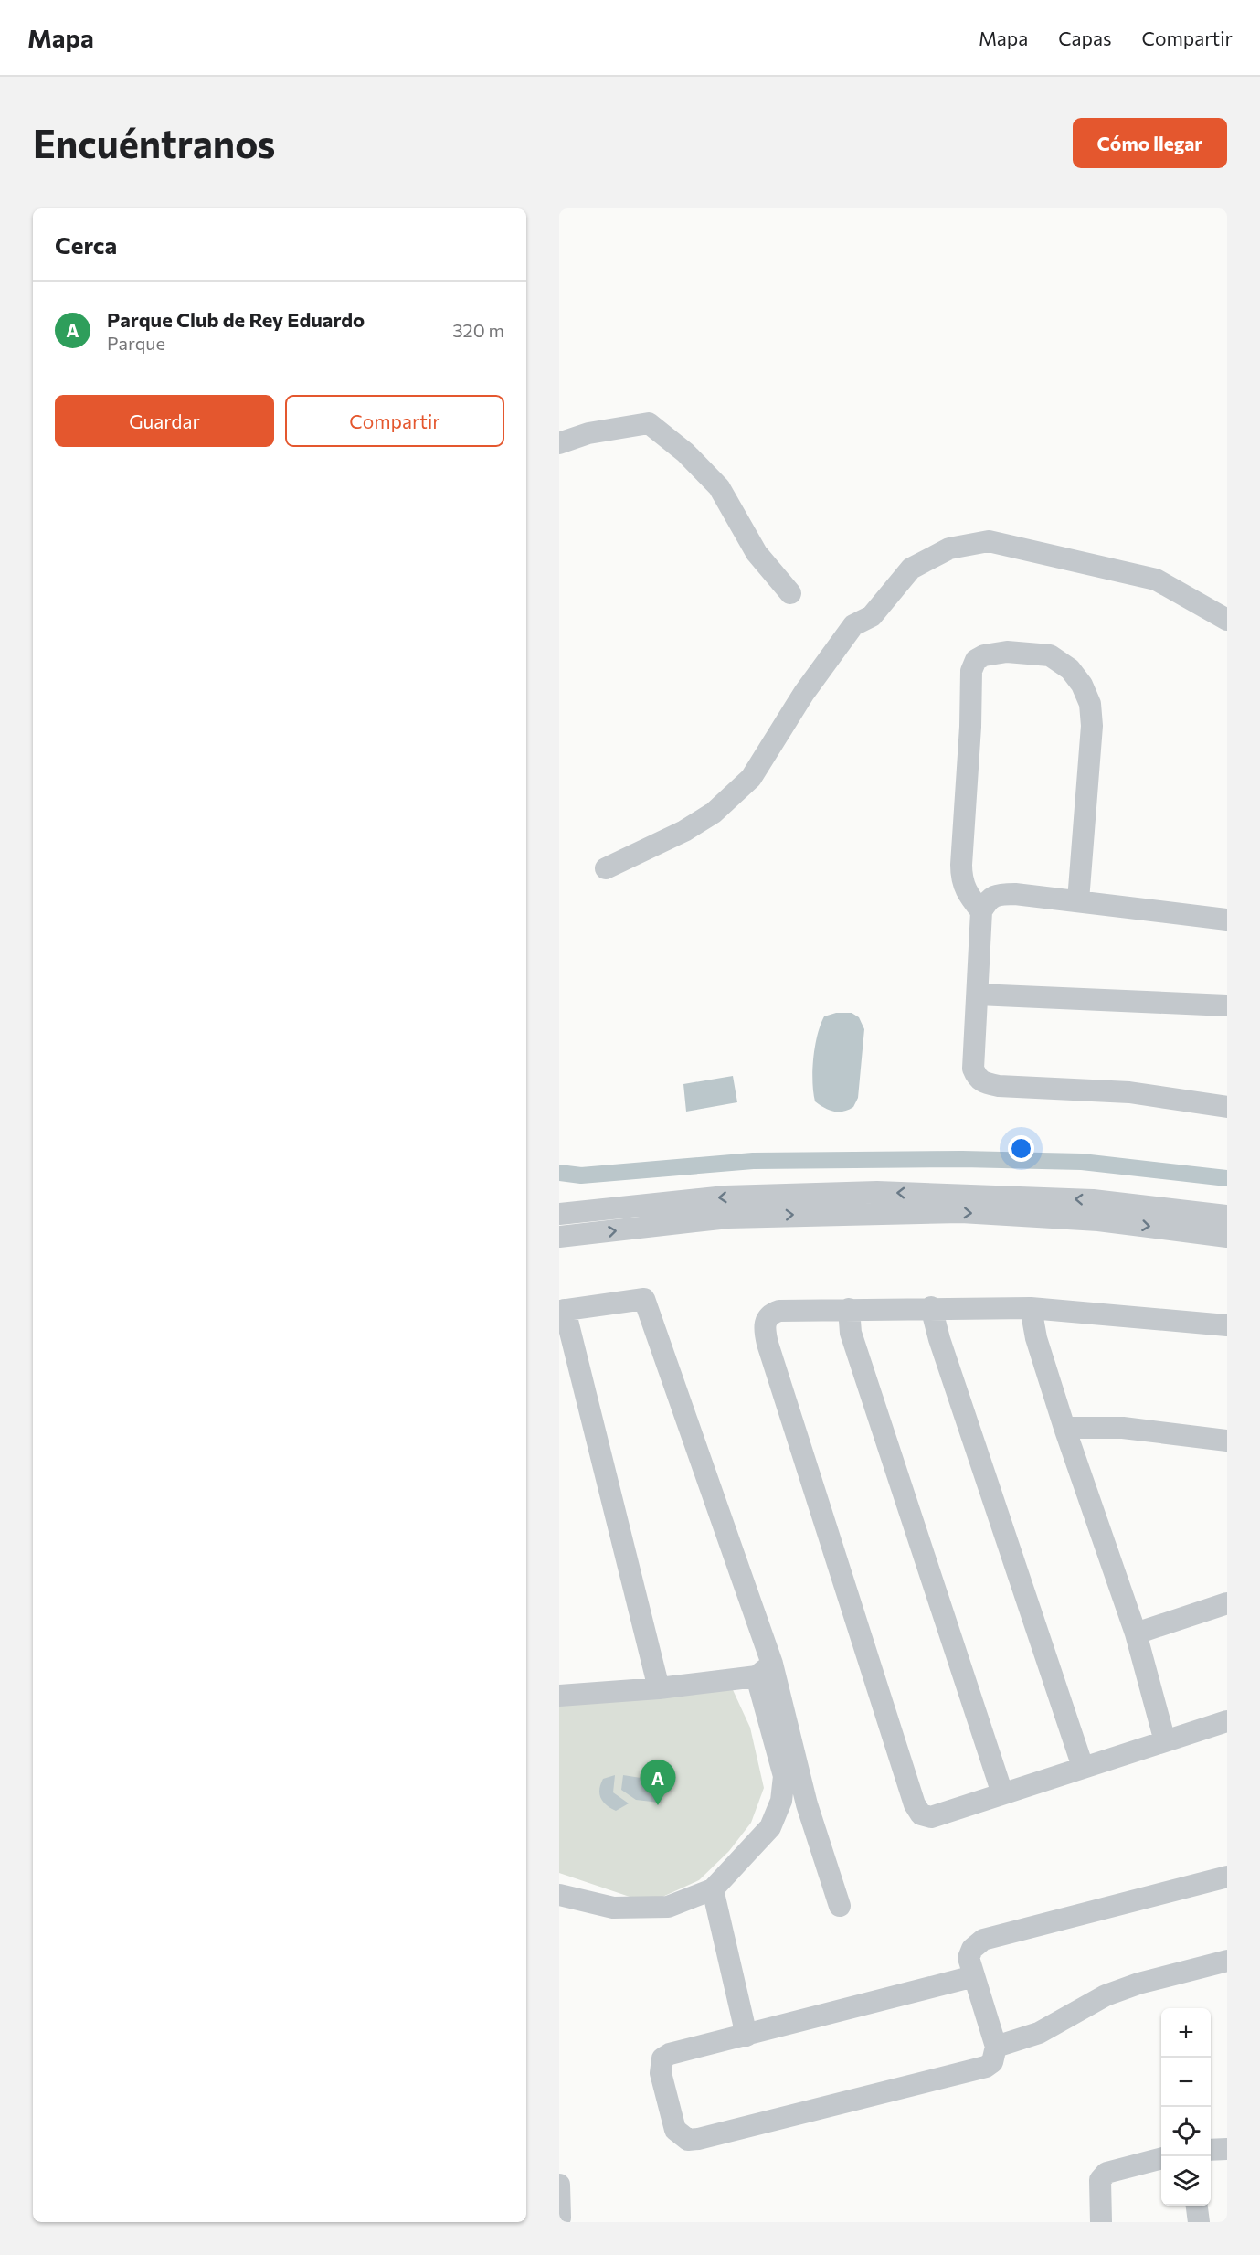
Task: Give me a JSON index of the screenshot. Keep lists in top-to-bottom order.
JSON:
{
  "page": {
    "header": "Mapa",
    "nav": ["Mapa", "Capas", "Compartir"],
    "buttons": [
      "Cómo llegar",
      ["Guardar", "Compartir"]
    ],
    "title": "Encuéntranos",
    "heading": "Cerca",
    "list": [
      {
        "mark": "A",
        "name": "Parque Club de Rey Eduardo",
        "note": "Parque",
        "value": "320 m"
      }
    ],
    "pins": "A",
    "map_buttons": ["+", "−"]
  }
}
